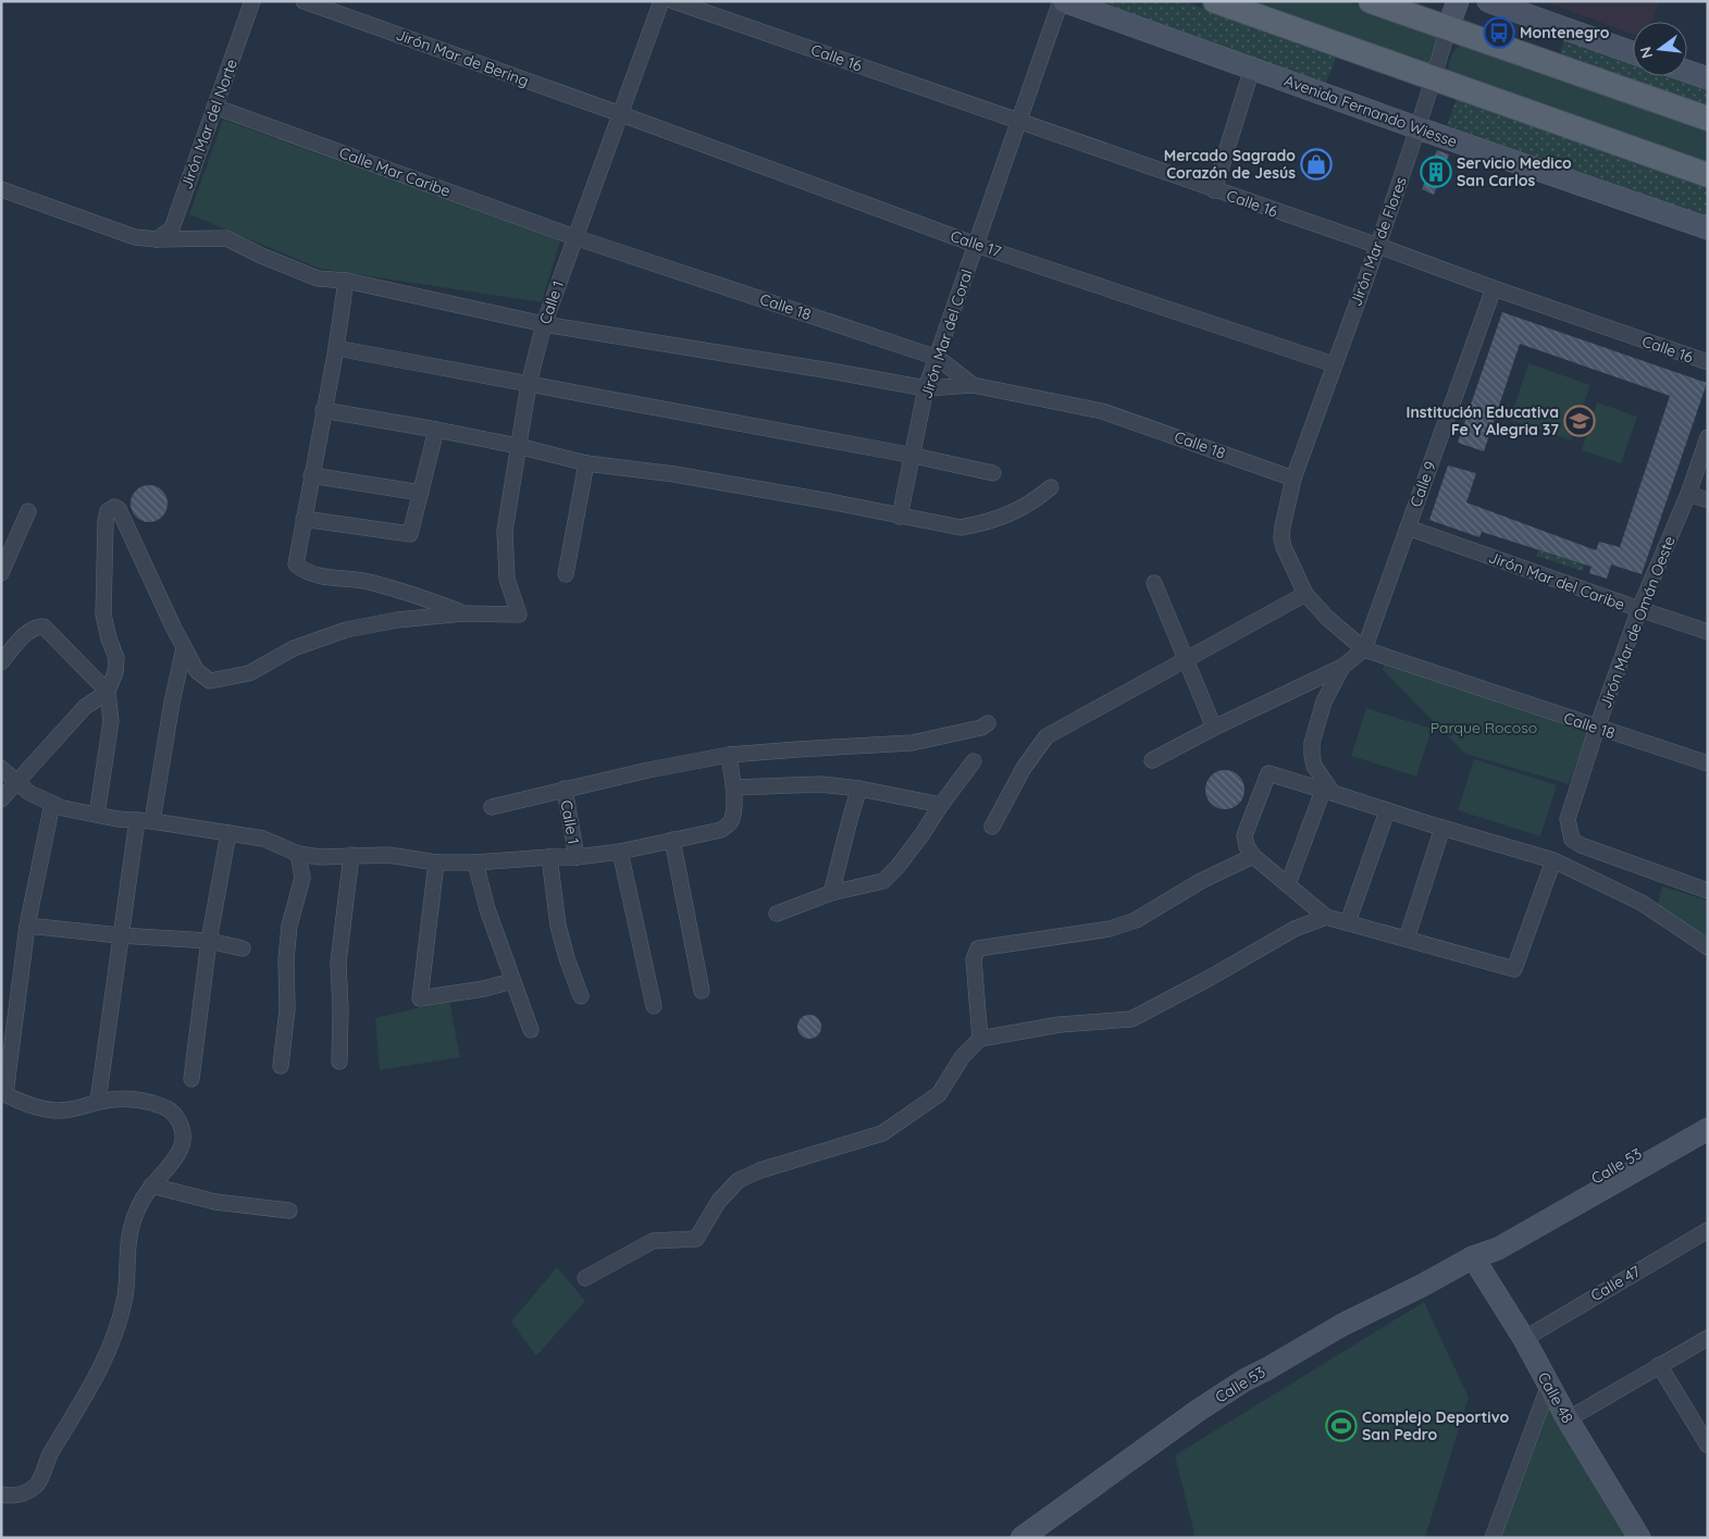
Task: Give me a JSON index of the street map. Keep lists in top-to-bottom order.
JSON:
{
  "streets": {
    "street": [
      "Jirón Mar de Bering",
      "Calle 16",
      "Avenida Fernando Wiesse",
      "Jirón Mar del Norte",
      "Calle Mar Caribe",
      "Jirón Mar de Flores",
      "Calle 17",
      "Calle 1",
      "Calle 18",
      "Jirón Mar del Coral",
      "Calle 9",
      "Jirón Mar del Caribe",
      "Jirón Mar de Omán Oeste",
      "Calle 53",
      "Calle 47",
      "Calle 48"
    ]
  },
  "crossings": [
    ["Jirón Mar de Bering", "Calle 17"],
    ["Jirón Mar de Bering", "Calle 1"],
    ["Calle 16", "Jirón Mar de Flores"],
    ["Calle 16", "Jirón Mar del Coral"],
    ["Calle 16", "Calle 9"],
    ["Avenida Fernando Wiesse", "Jirón Mar de Flores"],
    ["Avenida Fernando Wiesse", "Jirón Mar del Coral"],
    ["Jirón Mar del Norte", "Calle Mar Caribe"],
    ["Calle Mar Caribe", "Calle 1"],
    ["Calle Mar Caribe", "Calle 18"],
    ["Jirón Mar de Flores", "Calle 17"],
    ["Jirón Mar de Flores", "Calle 18"],
    ["Calle 17", "Calle 1"],
    ["Calle 17", "Jirón Mar del Coral"],
    ["Calle 1", "Calle 18"],
    ["Calle 18", "Jirón Mar del Coral"],
    ["Calle 18", "Calle 9"],
    ["Calle 18", "Jirón Mar de Omán Oeste"],
    ["Calle 9", "Jirón Mar del Caribe"],
    ["Jirón Mar del Caribe", "Jirón Mar de Omán Oeste"],
    ["Calle 53", "Calle 48"],
    ["Calle 47", "Calle 48"]
  ],
  "parks": ["Parque Rocoso"],
  "places": {
    "bus stop": ["Montenegro"],
    "shop": ["Mercado Sagrado Corazón de Jesús"],
    "building": ["Servicio Medico San Carlos"],
    "school or university": ["Institución Educativa Fe Y Alegria 37"],
    "sports": ["Complejo Deportivo San Pedro"]
  },
  "north": "left"
}
